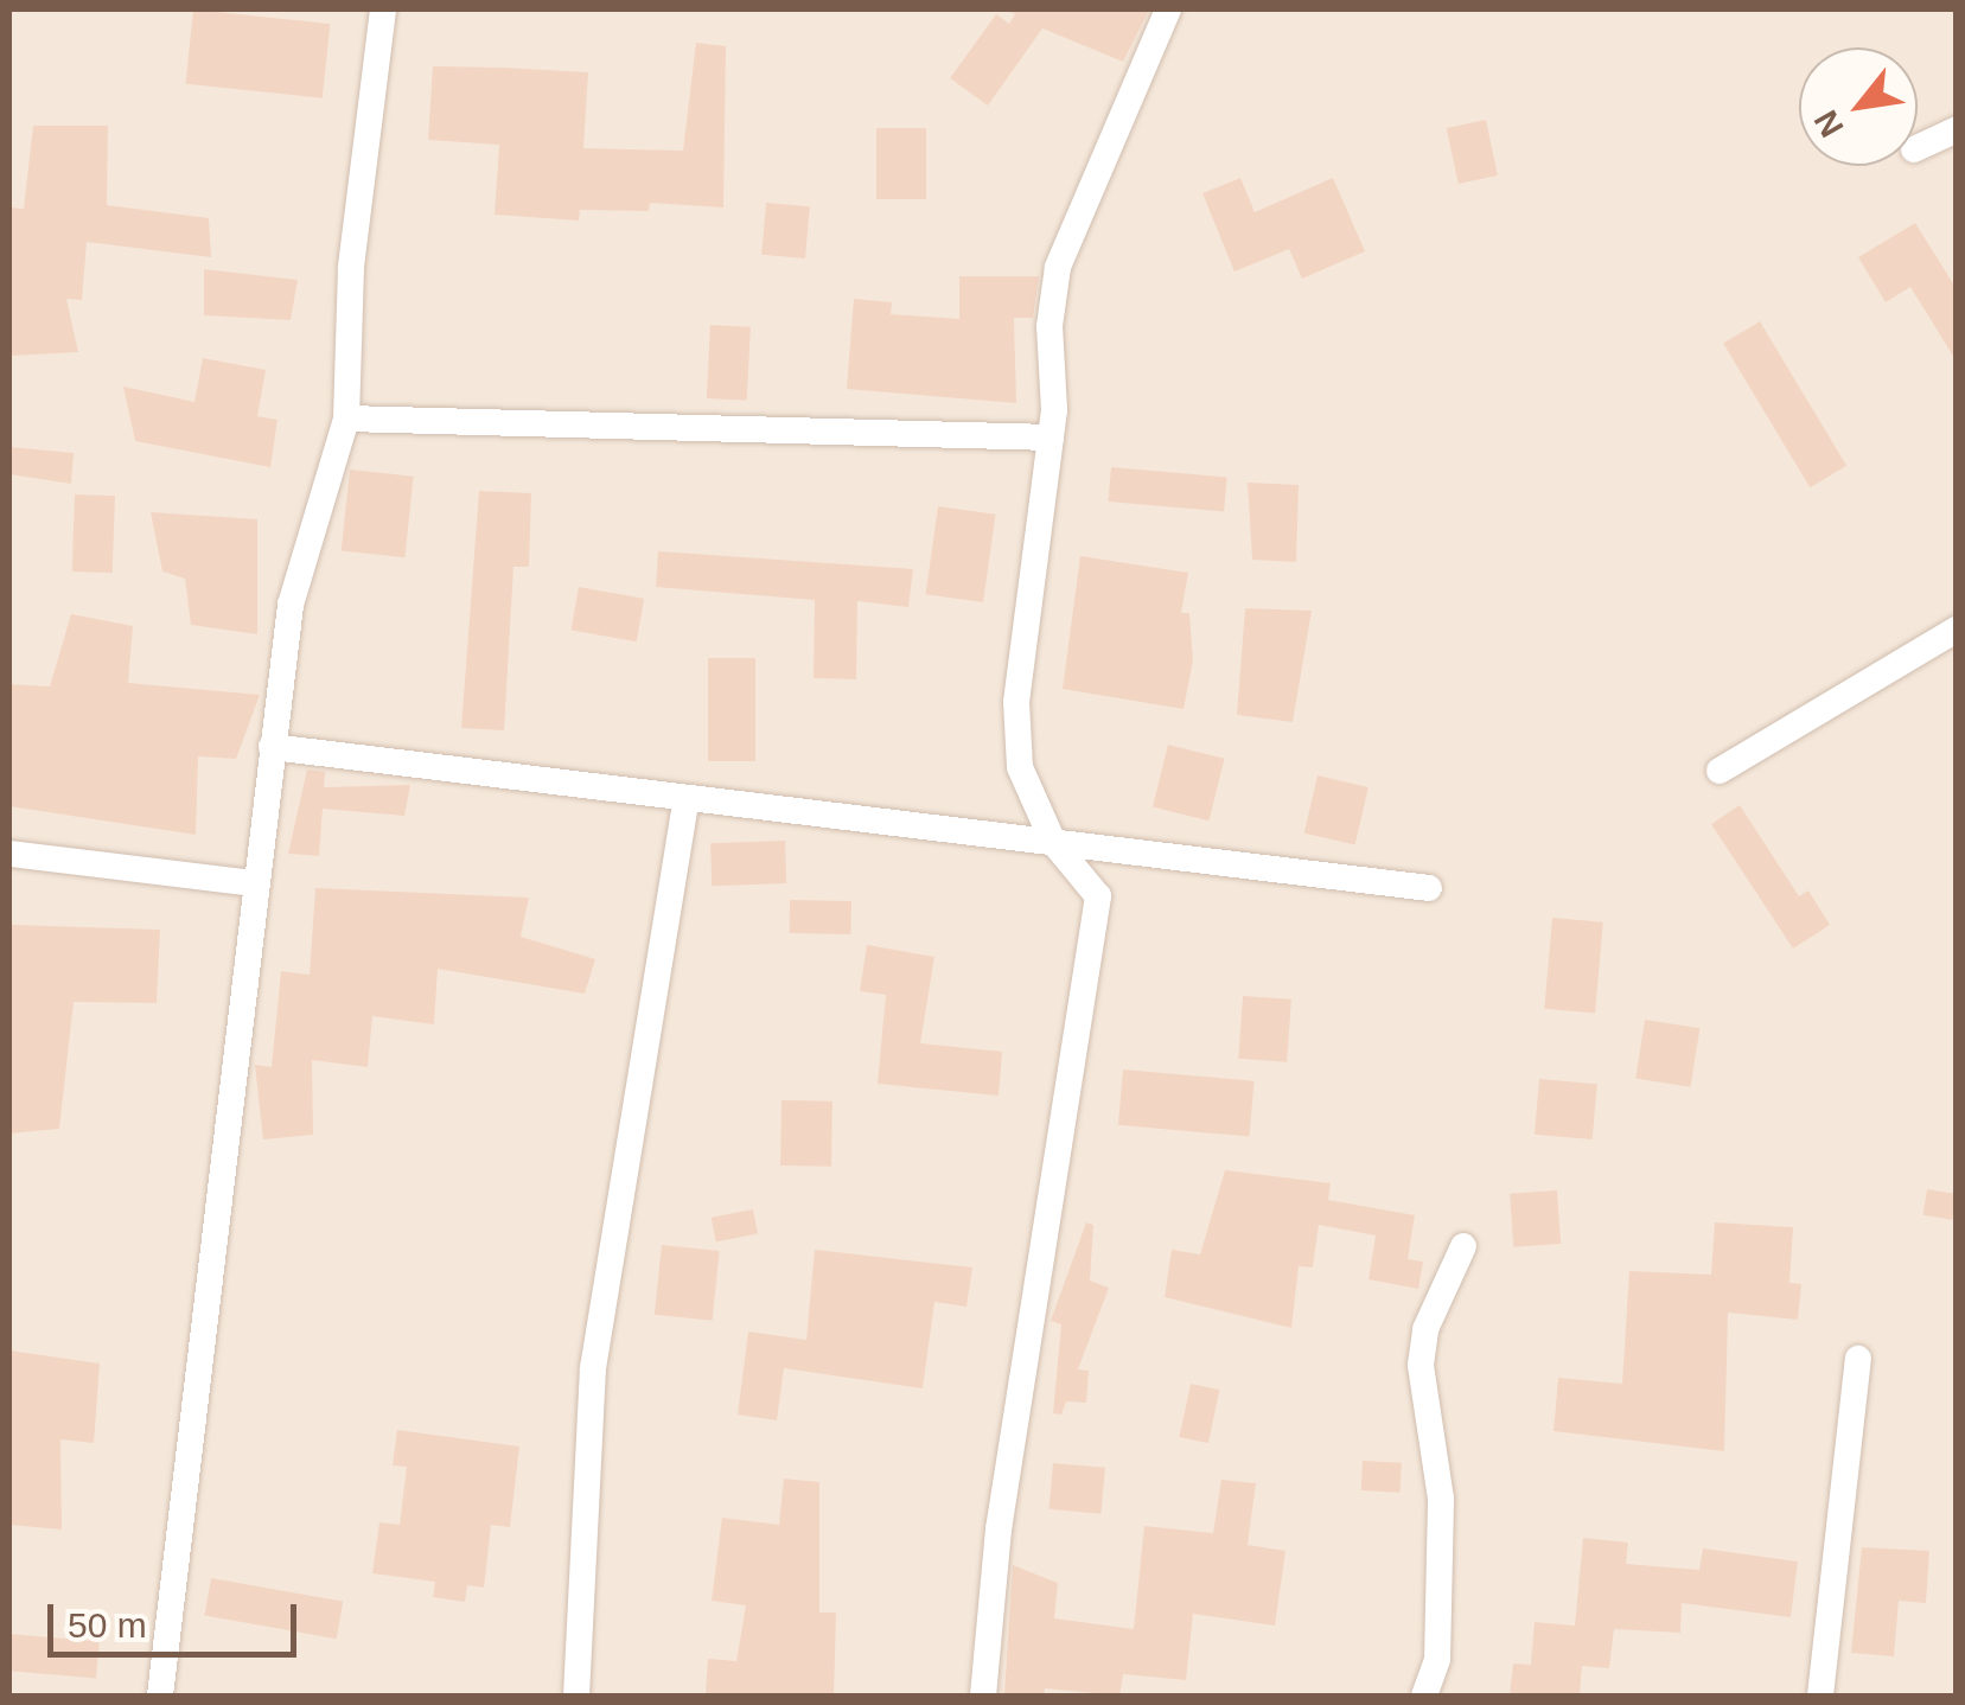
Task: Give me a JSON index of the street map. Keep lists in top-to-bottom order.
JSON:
{
  "scale_bar": "50 m",
  "north": "bottom left"
}
